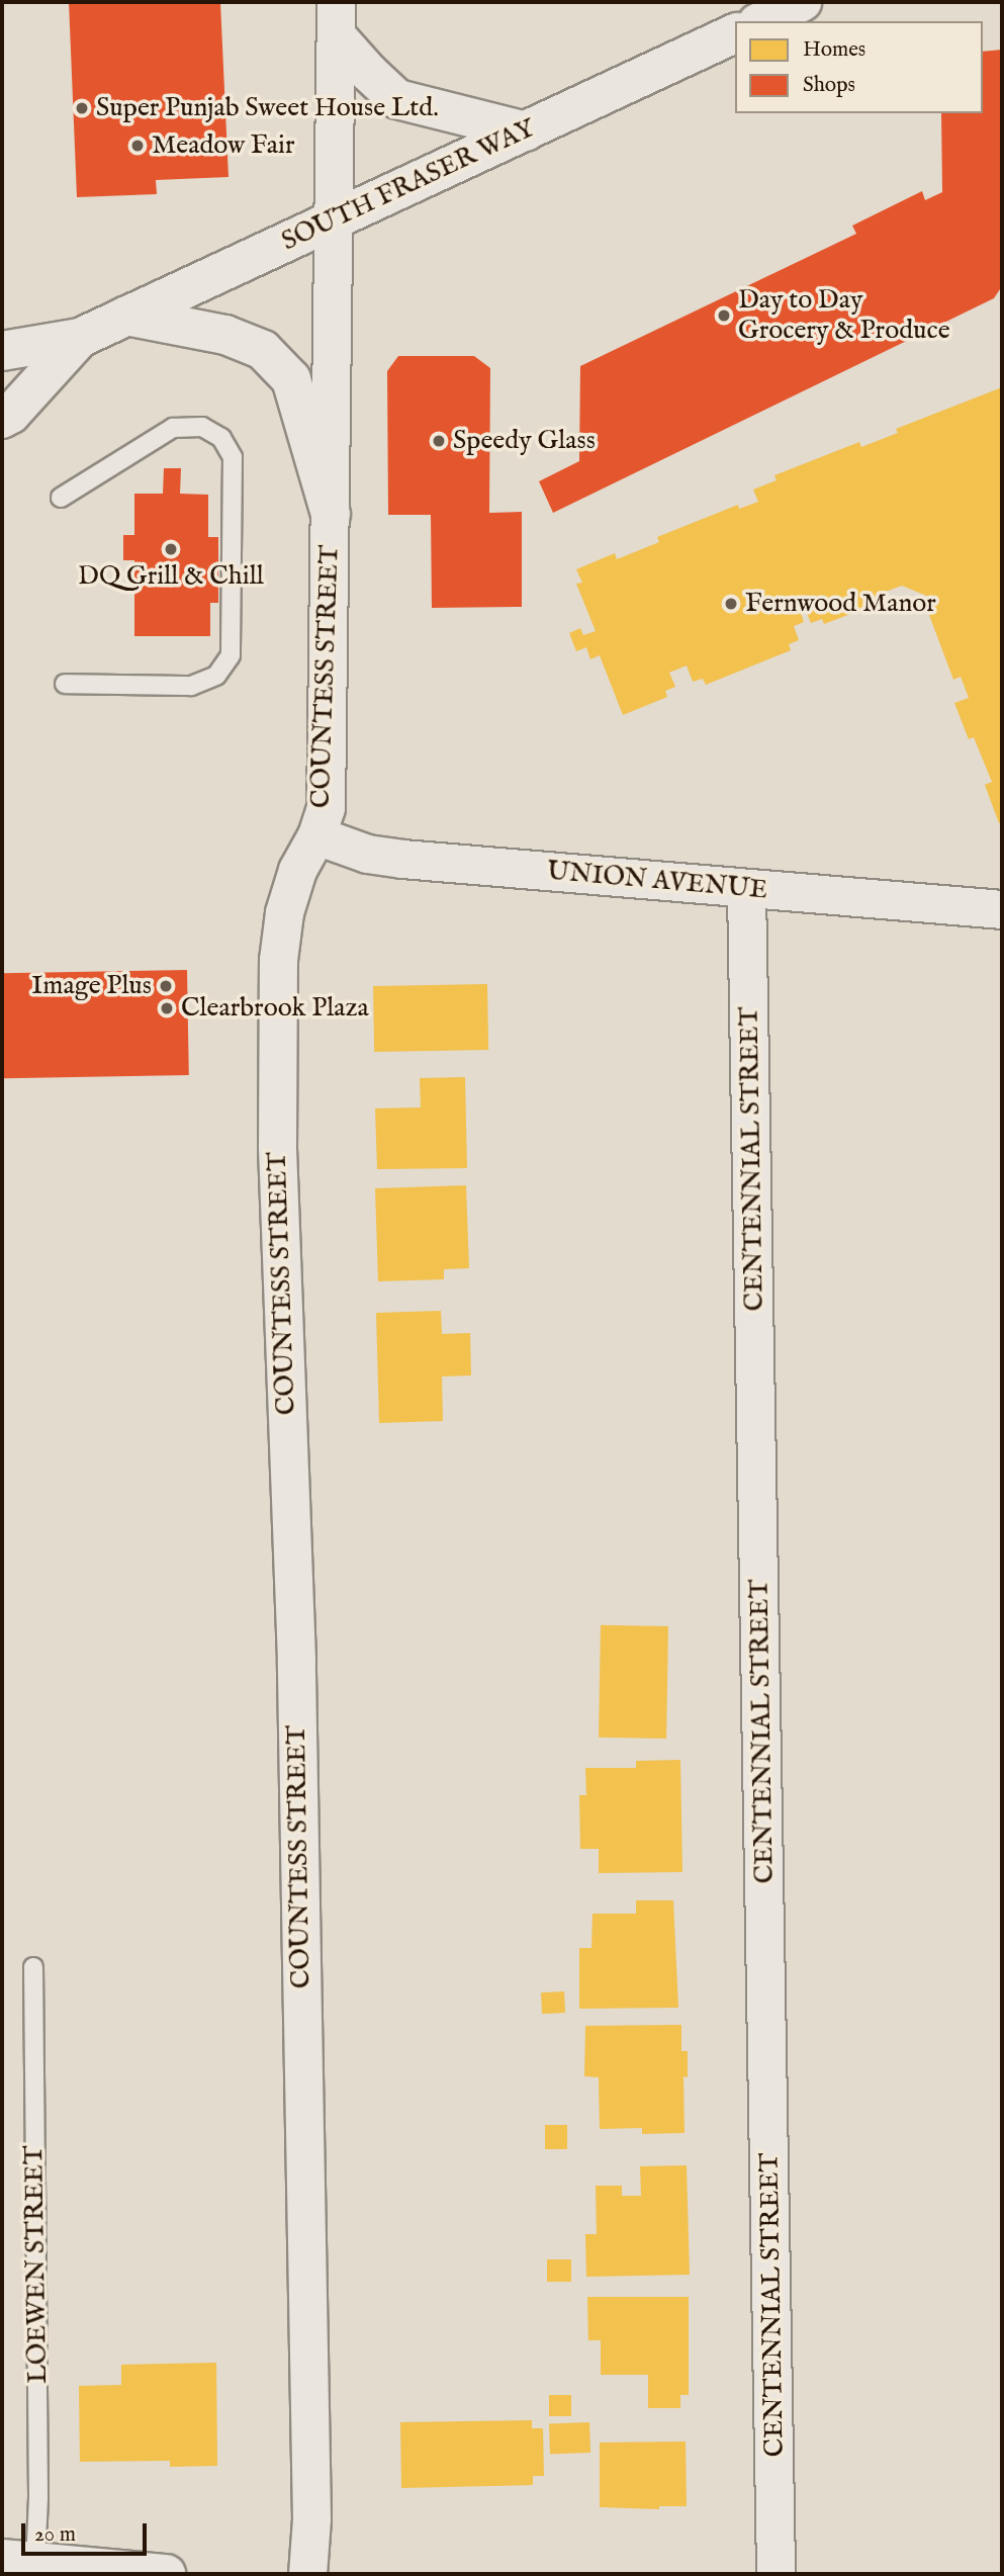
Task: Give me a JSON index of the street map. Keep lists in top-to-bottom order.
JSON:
{
  "streets": {
    "main road": ["SOUTH FRASER WAY"],
    "street": ["COUNTESS STREET", "UNION AVENUE", "CENTENNIAL STREET"],
    "lane": ["LOEWEN STREET"]
  },
  "crossings": [
    ["SOUTH FRASER WAY", "COUNTESS STREET"],
    ["COUNTESS STREET", "UNION AVENUE"],
    ["UNION AVENUE", "CENTENNIAL STREET"]
  ],
  "places": [
    "Super Punjab Sweet House Ltd.",
    "Meadow Fair",
    "Day to Day Grocery & Produce",
    "Speedy Glass",
    "DQ Grill & Chill",
    "Fernwood Manor",
    "Image Plus",
    "Clearbrook Plaza"
  ],
  "legend": ["Homes", "Shops"],
  "scale_bar": "20 m"
}
